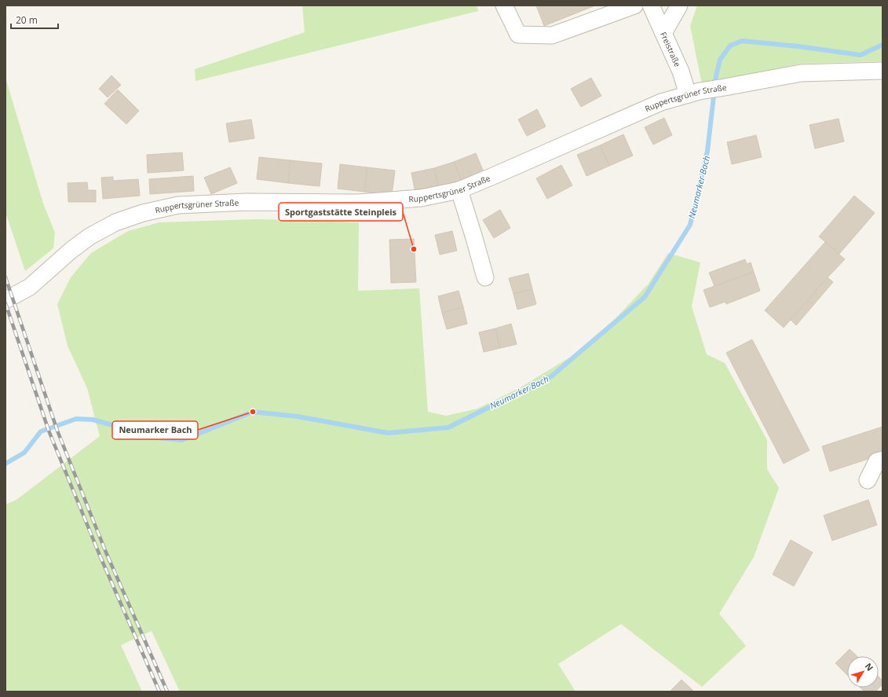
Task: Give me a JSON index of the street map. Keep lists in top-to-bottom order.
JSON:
{
  "streets": {
    "street": ["Freistraße", "Ruppertsgrüner Straße"]
  },
  "crossings": [
    ["Freistraße", "Ruppertsgrüner Straße"]
  ],
  "water": ["Neumarker Bach"],
  "places": ["Sportgaststätte Steinpleis", "Neumarker Bach"],
  "scale_bar": "20 m",
  "north": "top right"
}
